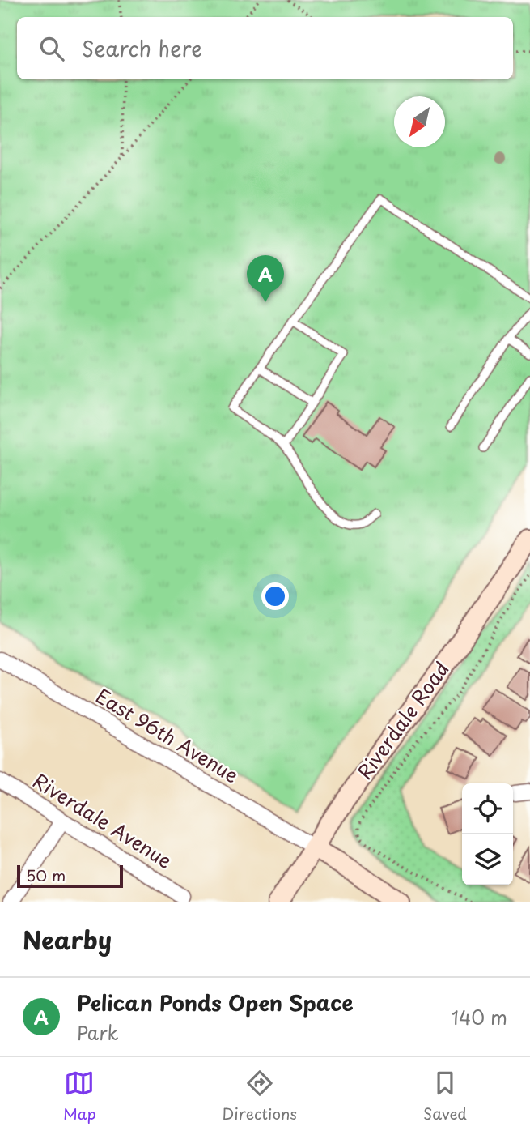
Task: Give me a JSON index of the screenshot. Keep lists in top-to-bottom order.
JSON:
{
  "streets": {
    "street": ["Riverdale Road", "East 96th Avenue", "Riverdale Avenue"]
  },
  "crossings": [
    ["Riverdale Road", "East 96th Avenue"]
  ],
  "scale_bar": "50 m",
  "north": "bottom left",
  "page": {
    "search": "Search here",
    "pins": "A",
    "scale": "50 m",
    "heading": "Nearby",
    "list": [
      {
        "mark": "A",
        "name": "Pelican Ponds Open Space",
        "note": "Park",
        "value": "140 m"
      }
    ],
    "nav": ["Map", "Directions", "Saved"]
  }
}
